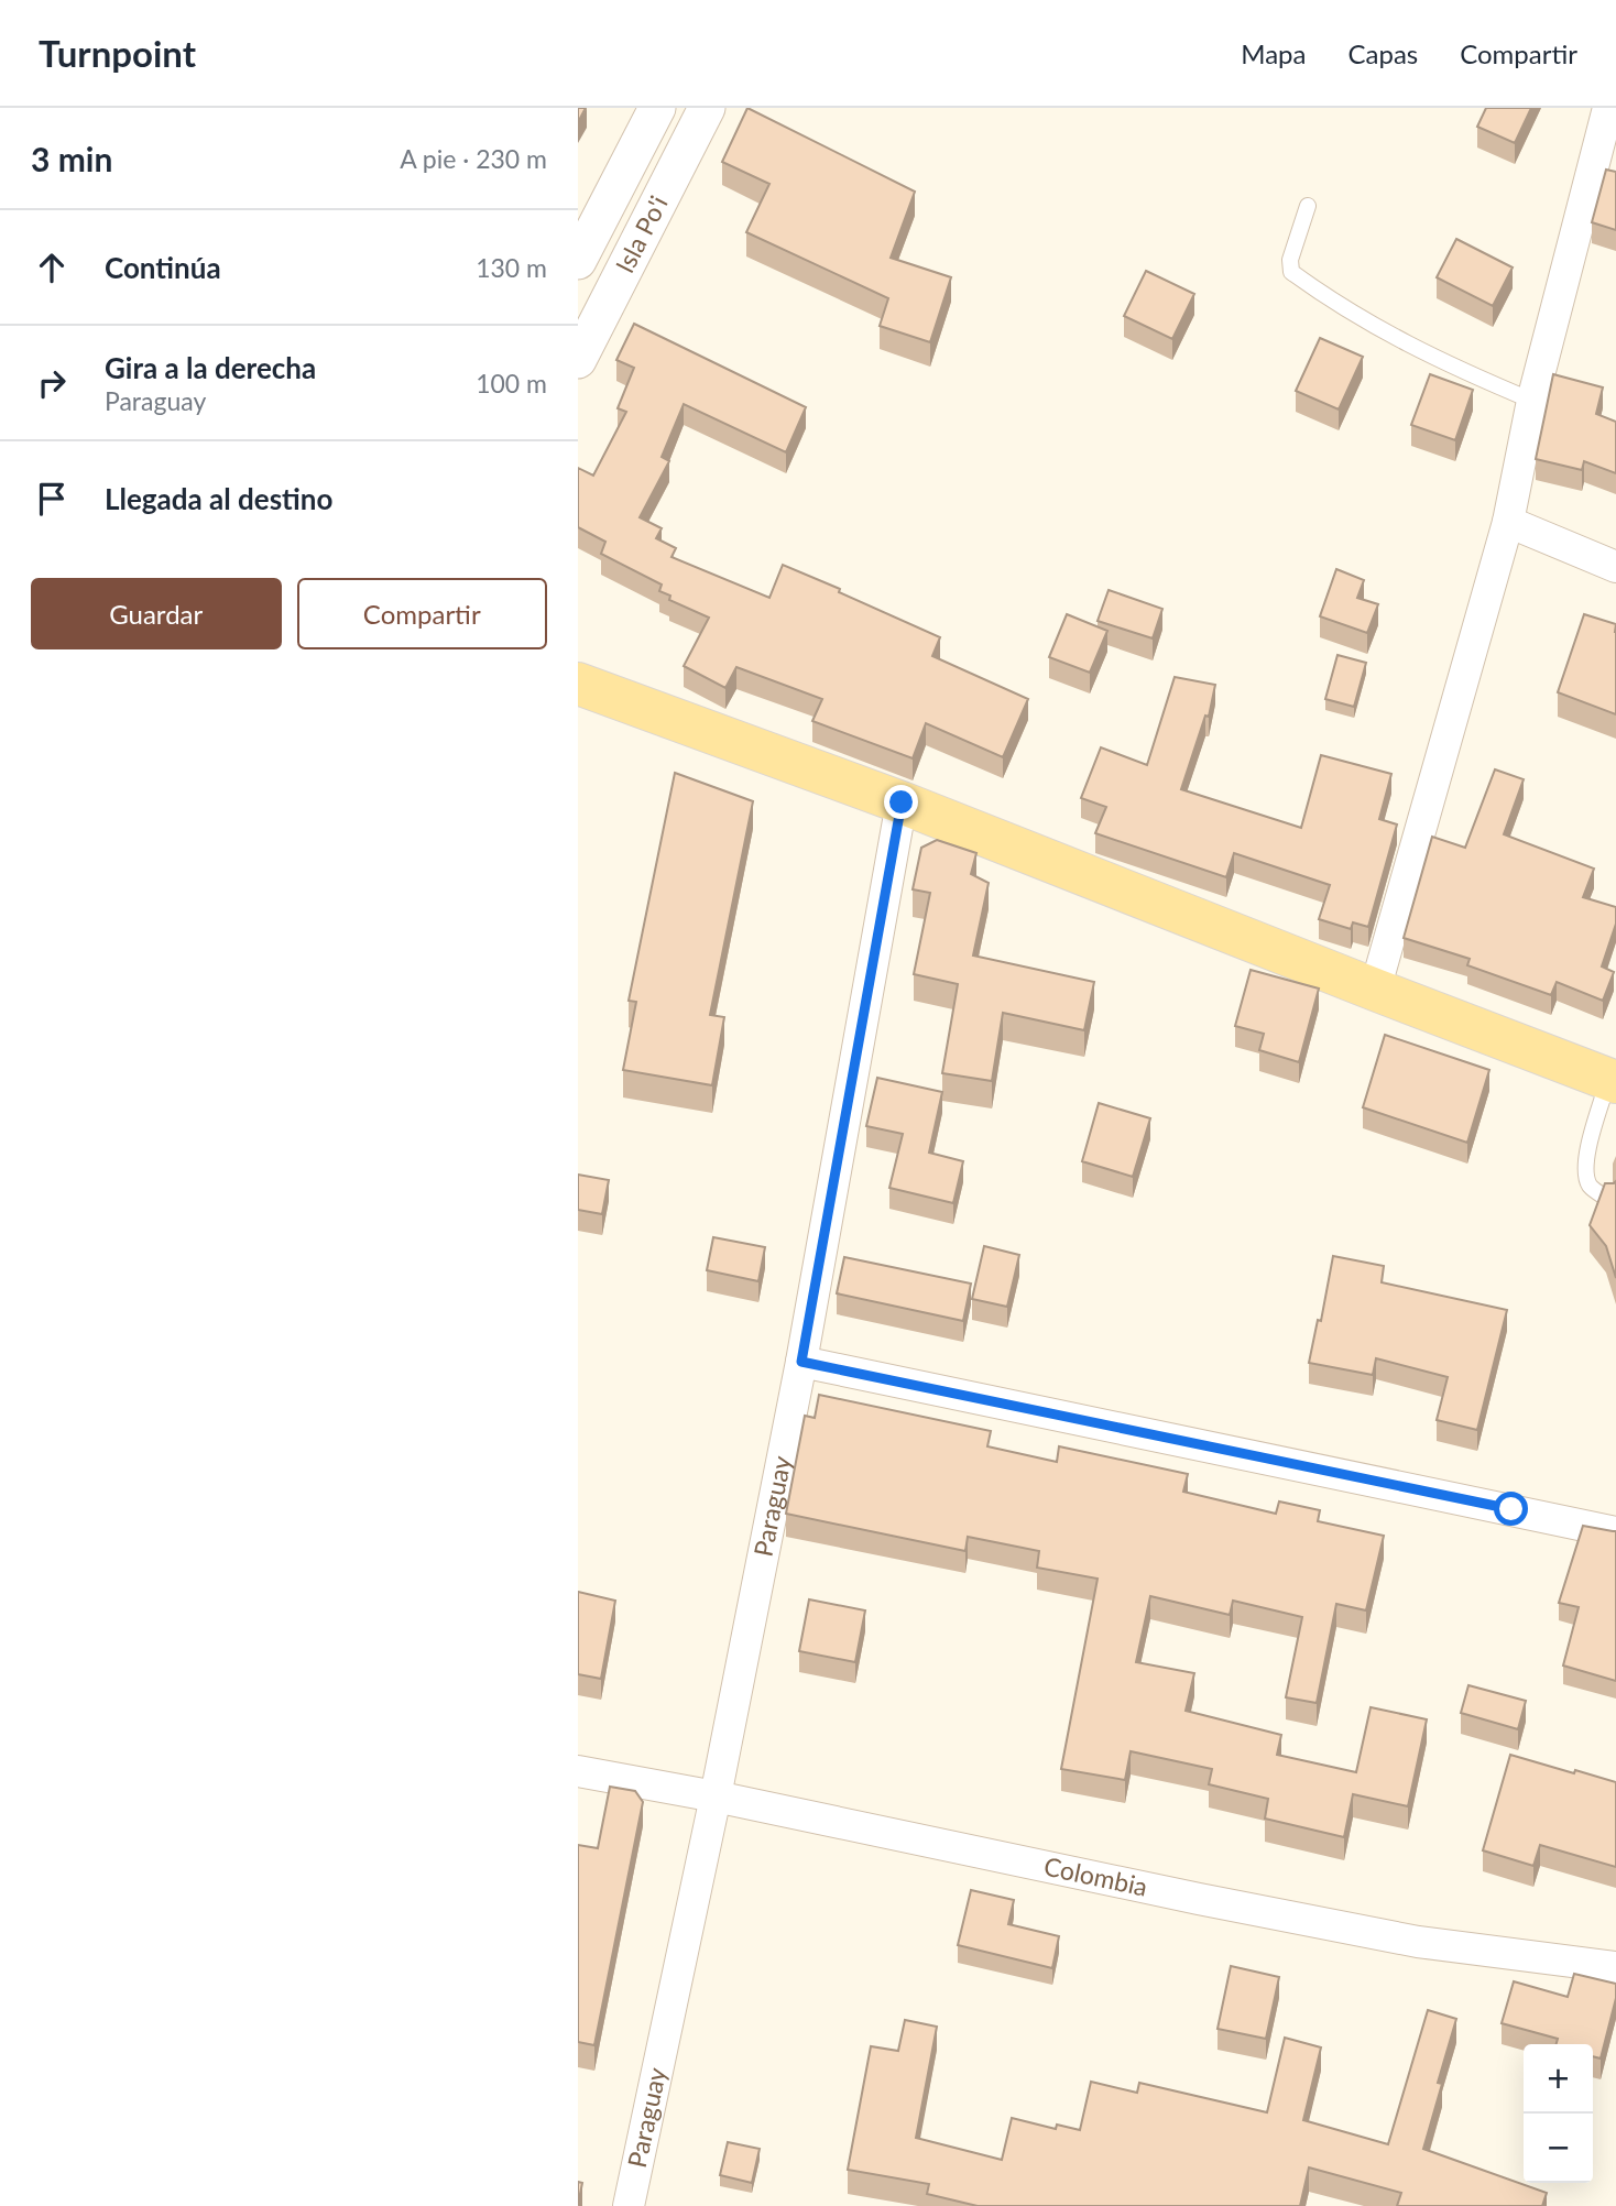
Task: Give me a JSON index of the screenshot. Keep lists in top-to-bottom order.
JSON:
{
  "streets": {
    "street": ["Isla Po'i", "Paraguay", "Colombia"]
  },
  "crossings": [
    ["Paraguay", "Colombia"]
  ],
  "page": {
    "header": "Turnpoint",
    "nav": ["Mapa", "Capas", "Compartir"],
    "heading": ["3 min", "A pie · 230 m"],
    "list": [
      ["Continúa", "130 m"],
      ["Gira a la derecha", "Paraguay", "100 m"],
      "Llegada al destino"
    ],
    "buttons": ["Guardar", "Compartir"],
    "map_buttons": ["+", "−"]
  }
}
